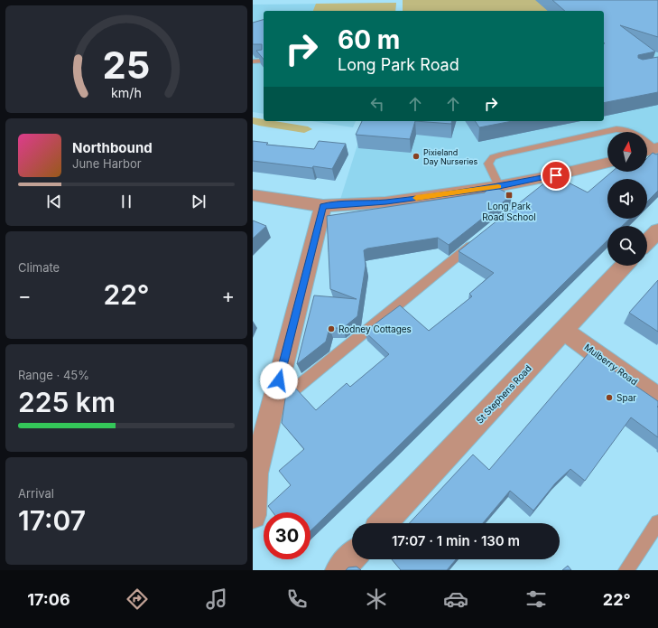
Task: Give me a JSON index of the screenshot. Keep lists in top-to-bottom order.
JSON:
{
  "streets": {
    "street": ["Mulberry Road", "St Stephens Road"]
  },
  "crossings": [
    ["Mulberry Road", "St Stephens Road"]
  ],
  "places": {
    "other": ["Pixieland Day Nurseries", "Rodney Cottages", "Spar"],
    "transit": ["Long Park Road School"]
  },
  "north": "top",
  "page": {
    "turn": ["60 m", "Long Park Road"],
    "song": ["Northbound", "June Harbor"],
    "tile": [
      "Climate",
      ["Range · 45%", "225 km"],
      ["Arrival", "17:07"]
    ],
    "heat": ["−", "22°", "+"],
    "limit": "30",
    "trip": "17:07 · 1 min · 130 m",
    "tabs": ["17:06", "22°"],
    "gauge": ["25", "km/h"]
  }
}
